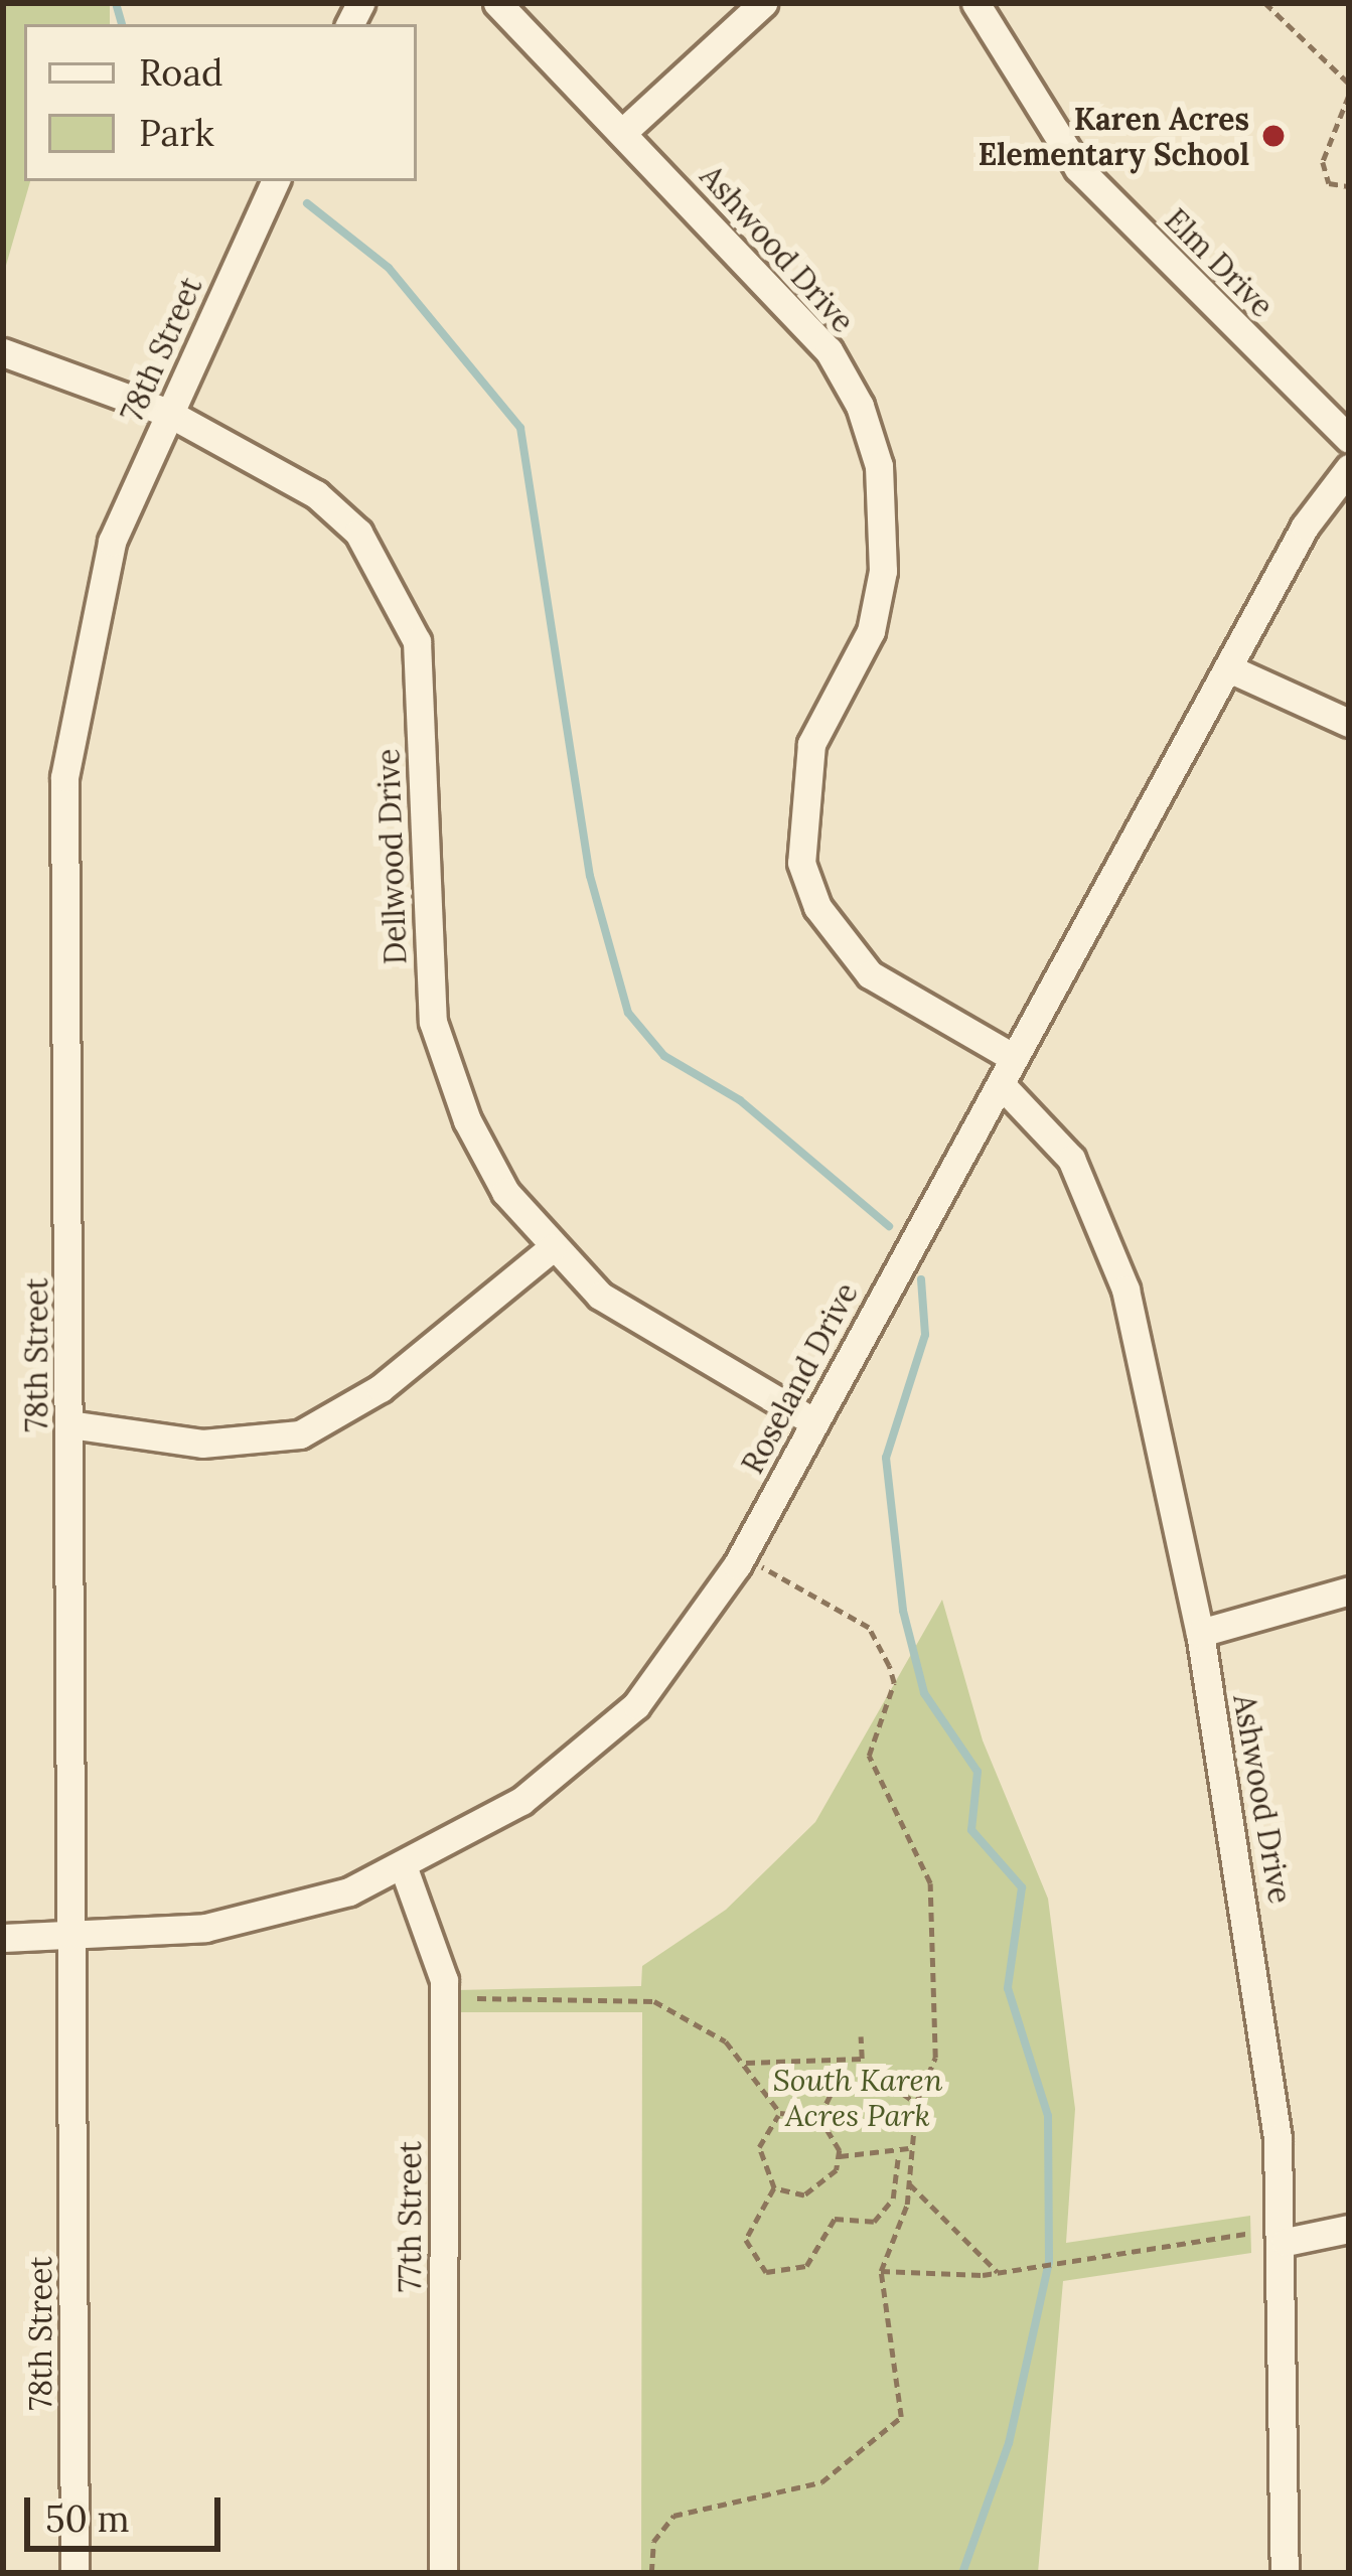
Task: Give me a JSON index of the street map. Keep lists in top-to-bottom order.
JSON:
{
  "streets": {
    "street": [
      "Ashwood Drive",
      "Elm Drive",
      "78th Street",
      "Dellwood Drive",
      "Roseland Drive",
      "77th Street"
    ]
  },
  "crossings": [
    ["Ashwood Drive", "Roseland Drive"],
    ["78th Street", "Dellwood Drive"],
    ["78th Street", "Roseland Drive"],
    ["Dellwood Drive", "Roseland Drive"],
    ["Roseland Drive", "77th Street"]
  ],
  "parks": ["South Karen Acres Park"],
  "places": ["Karen Acres Elementary School"],
  "legend": ["Road", "Park"],
  "scale_bar": "50 m"
}
